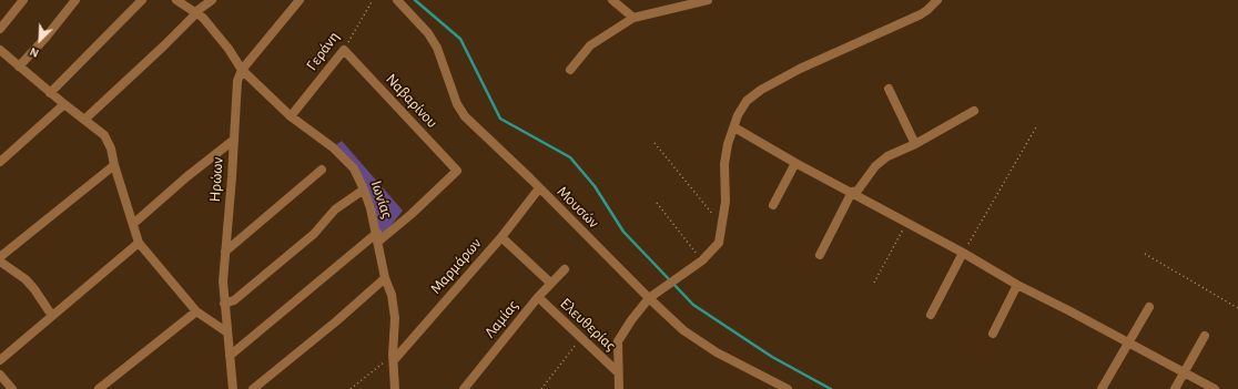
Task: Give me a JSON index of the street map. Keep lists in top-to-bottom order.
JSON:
{
  "streets": {
    "street": [
      "Γεράνη",
      "Ναβαρίνου",
      "Ηρώων",
      "Ιωνίας",
      "Μουσών",
      "Μαρμάρων",
      "Λαμίας",
      "Ελευθερίας"
    ]
  },
  "crossings": [
    ["Γεράνη", "Ναβαρίνου"],
    ["Γεράνη", "Ιωνίας"],
    ["Ναβαρίνου", "Ιωνίας"],
    ["Ηρώων", "Ιωνίας"],
    ["Ιωνίας", "Μαρμάρων"],
    ["Μουσών", "Μαρμάρων"],
    ["Λαμίας", "Ελευθερίας"]
  ],
  "north": "bottom left"
}
